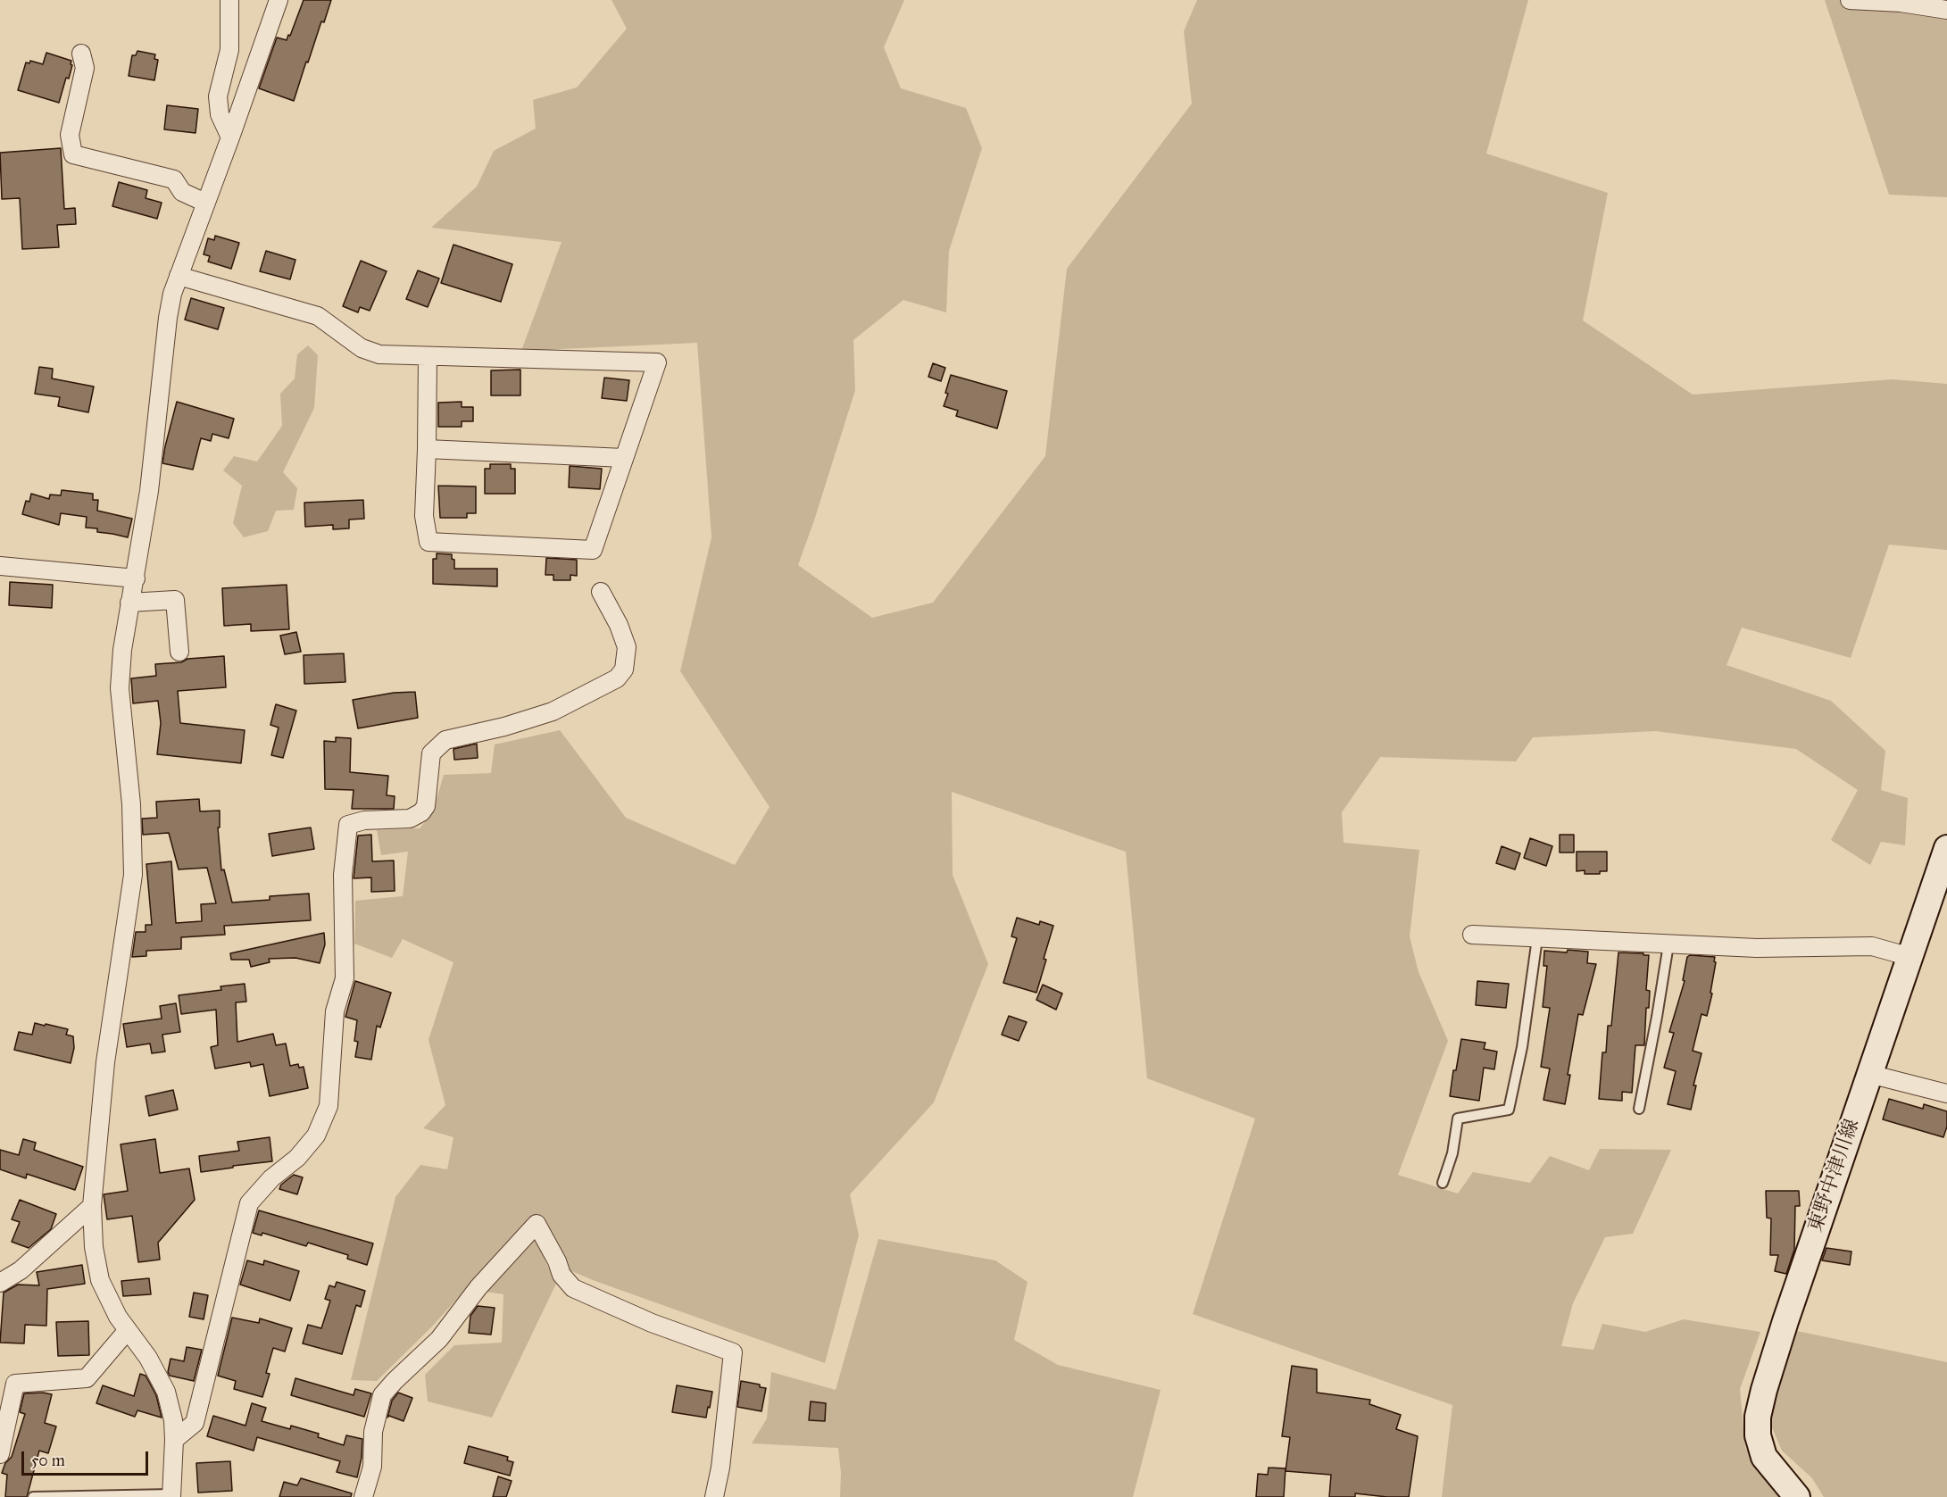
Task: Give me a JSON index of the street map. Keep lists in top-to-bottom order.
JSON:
{
  "streets": {
    "main road": ["東野中津川線"]
  },
  "scale_bar": "50 m"
}
